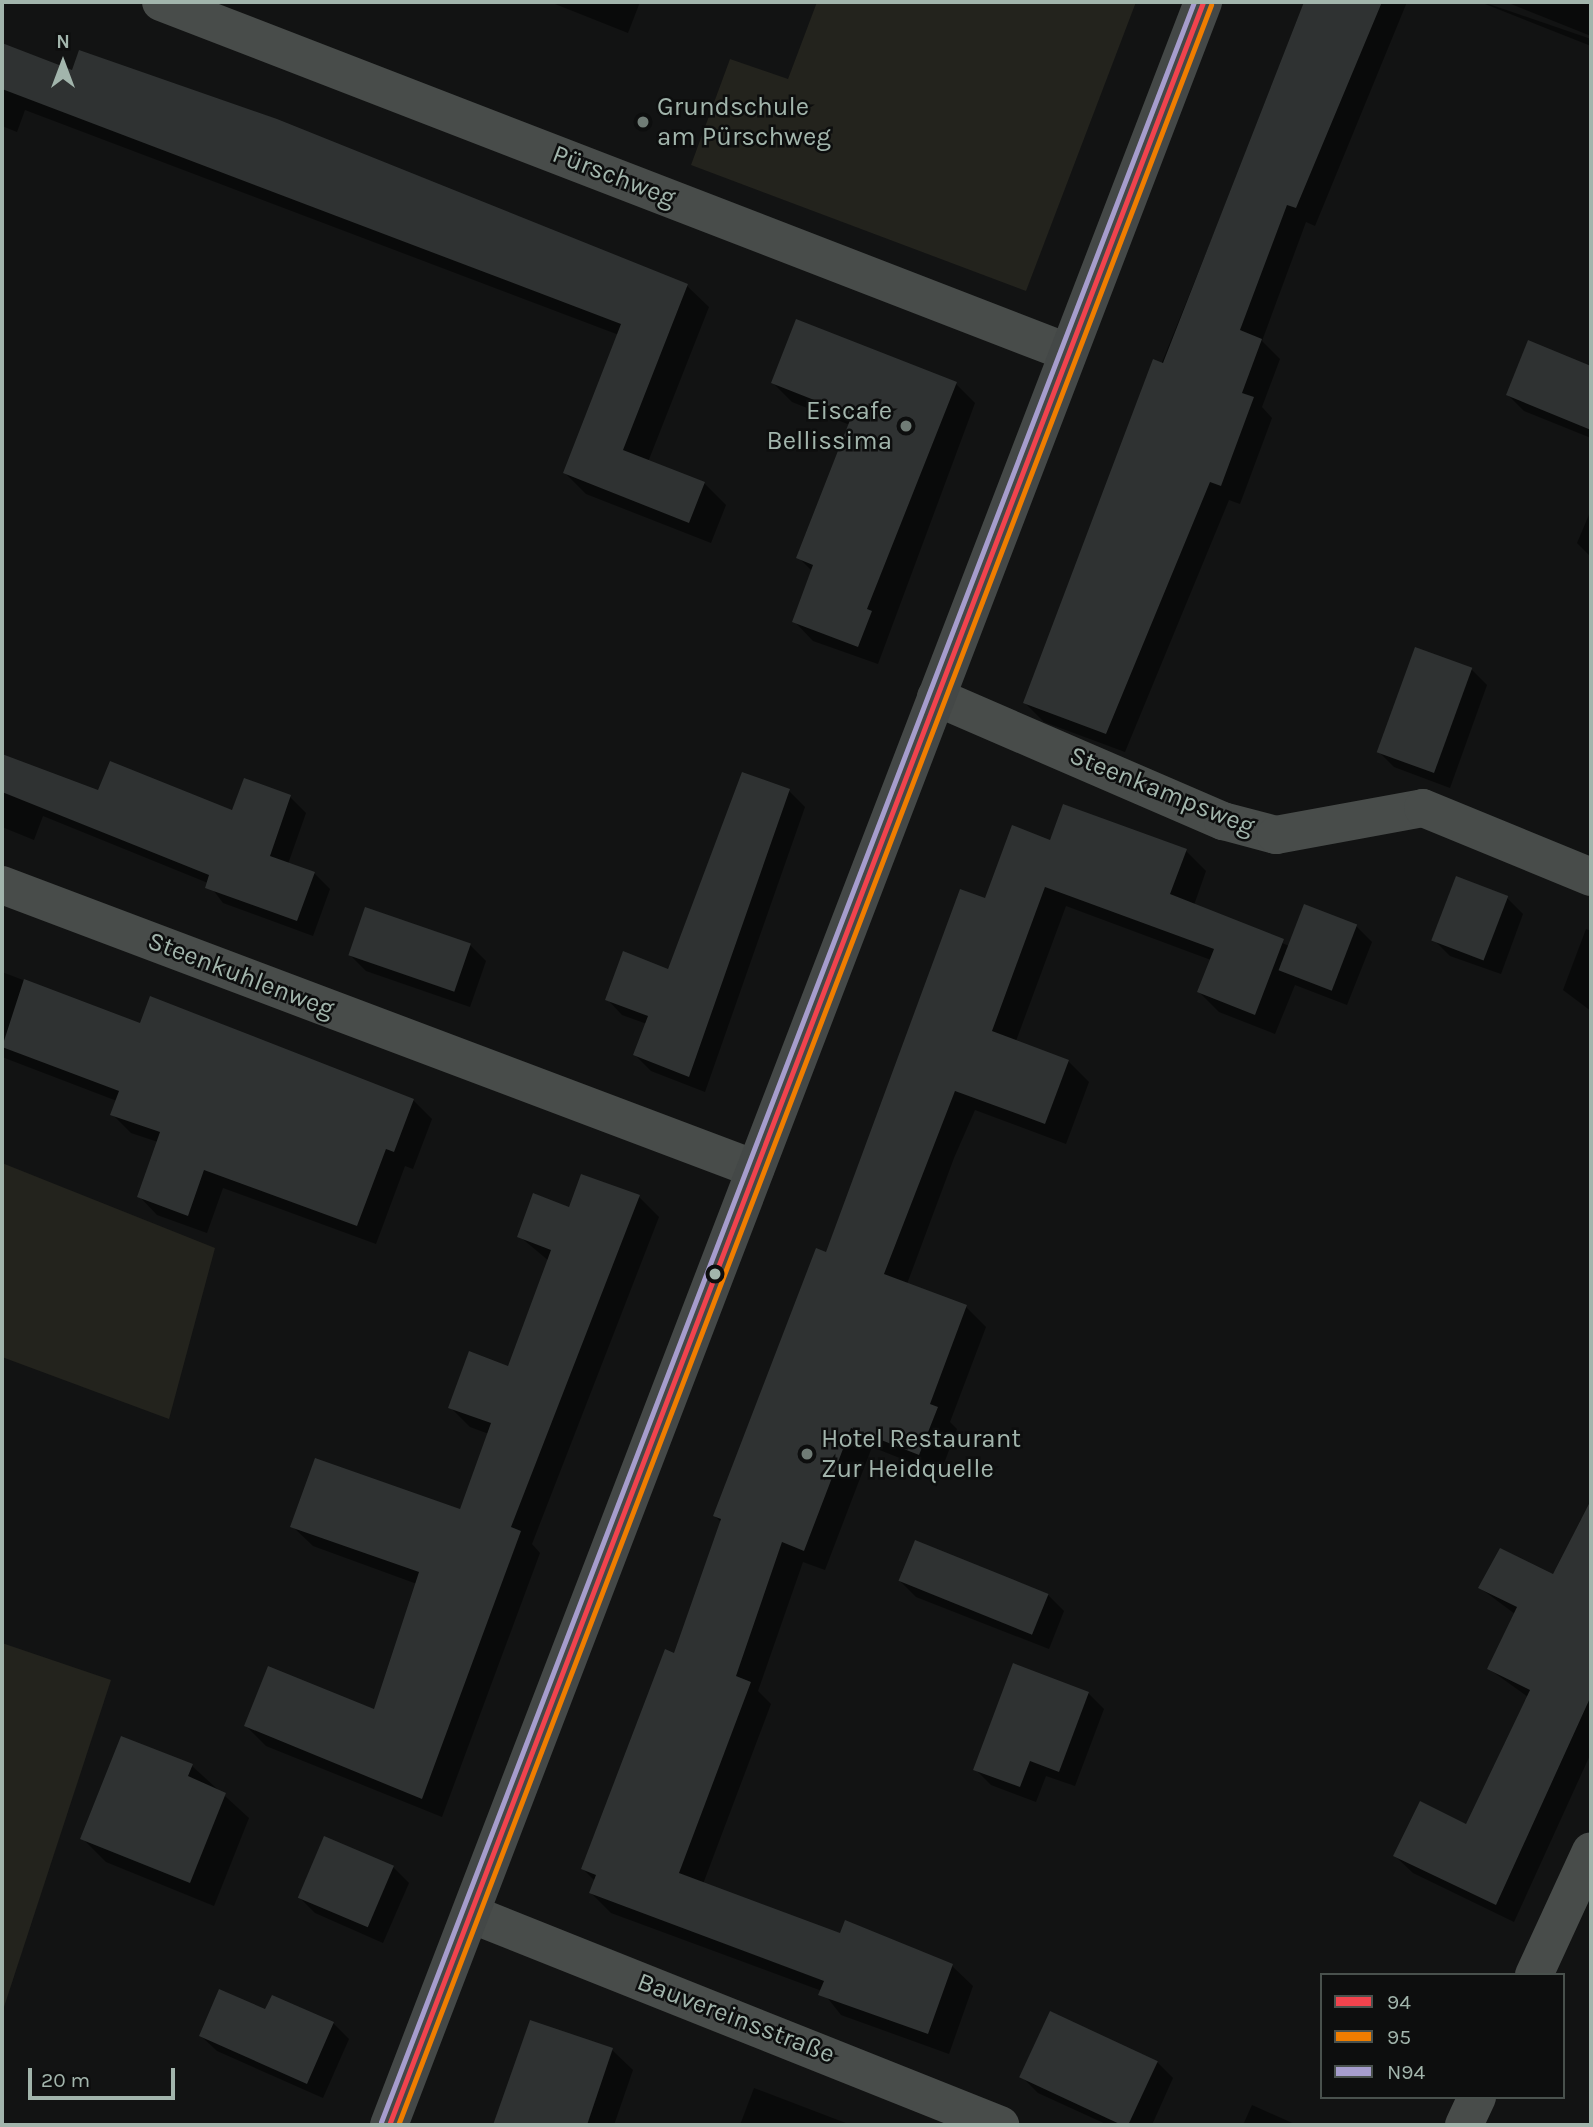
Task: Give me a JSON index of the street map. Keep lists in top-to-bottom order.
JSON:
{
  "streets": {
    "street": [
      "Pürschweg",
      "Steenkampsweg",
      "Steenkuhlenweg",
      "Bauvereinsstraße"
    ]
  },
  "places": ["Grundschule am Pürschweg", "Eiscafe Bellissima", "Hotel Restaurant Zur Heidquelle"],
  "lines": ["transit line 94", "transit line N94", "transit line 95"],
  "legend": ["94", "95", "N94"],
  "scale_bar": "20 m",
  "north": "top"
}
